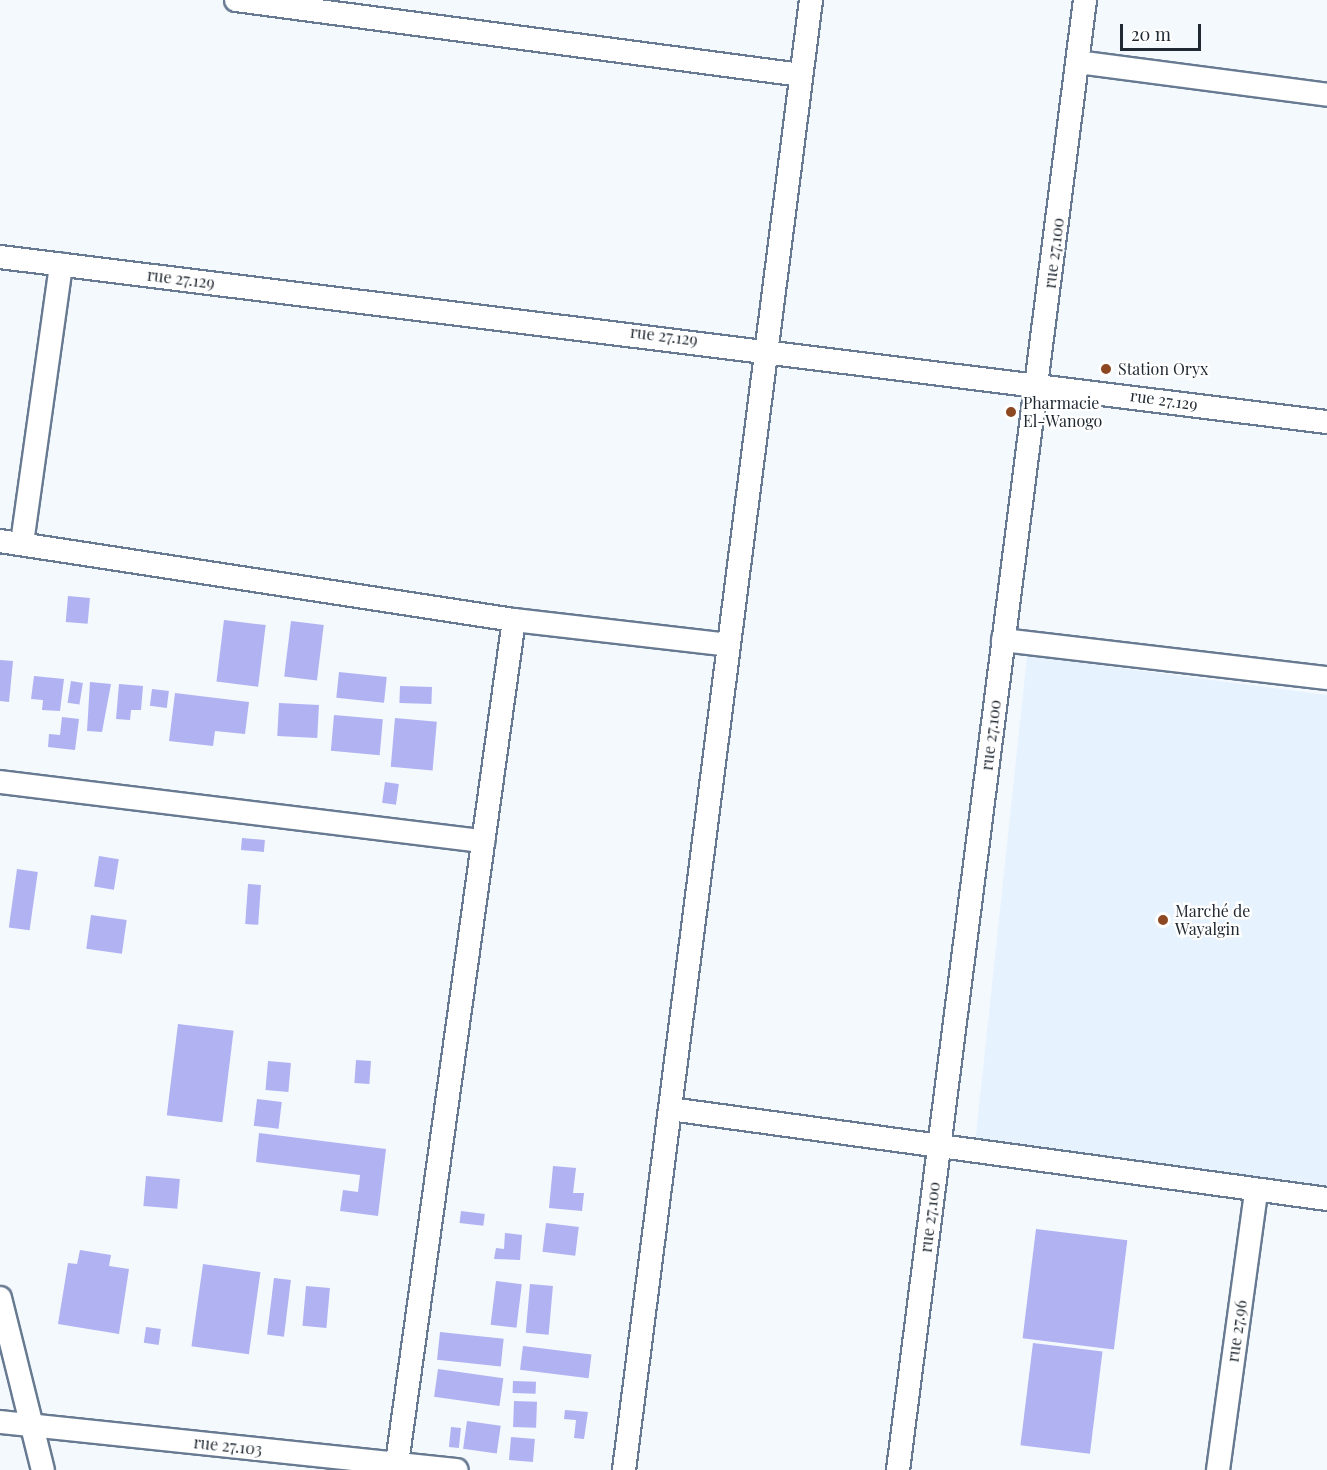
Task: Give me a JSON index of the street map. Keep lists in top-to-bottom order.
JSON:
{
  "streets": {
    "street": [
      "rue 27.100",
      "rue 27.129",
      "rue 27.96",
      "rue 27.103"
    ]
  },
  "crossings": [
    ["rue 27.100", "rue 27.129"]
  ],
  "places": ["Station Oryx", "Pharmacie El-Wanogo", "Marché de Wayalgin"],
  "scale_bar": "20 m"
}
